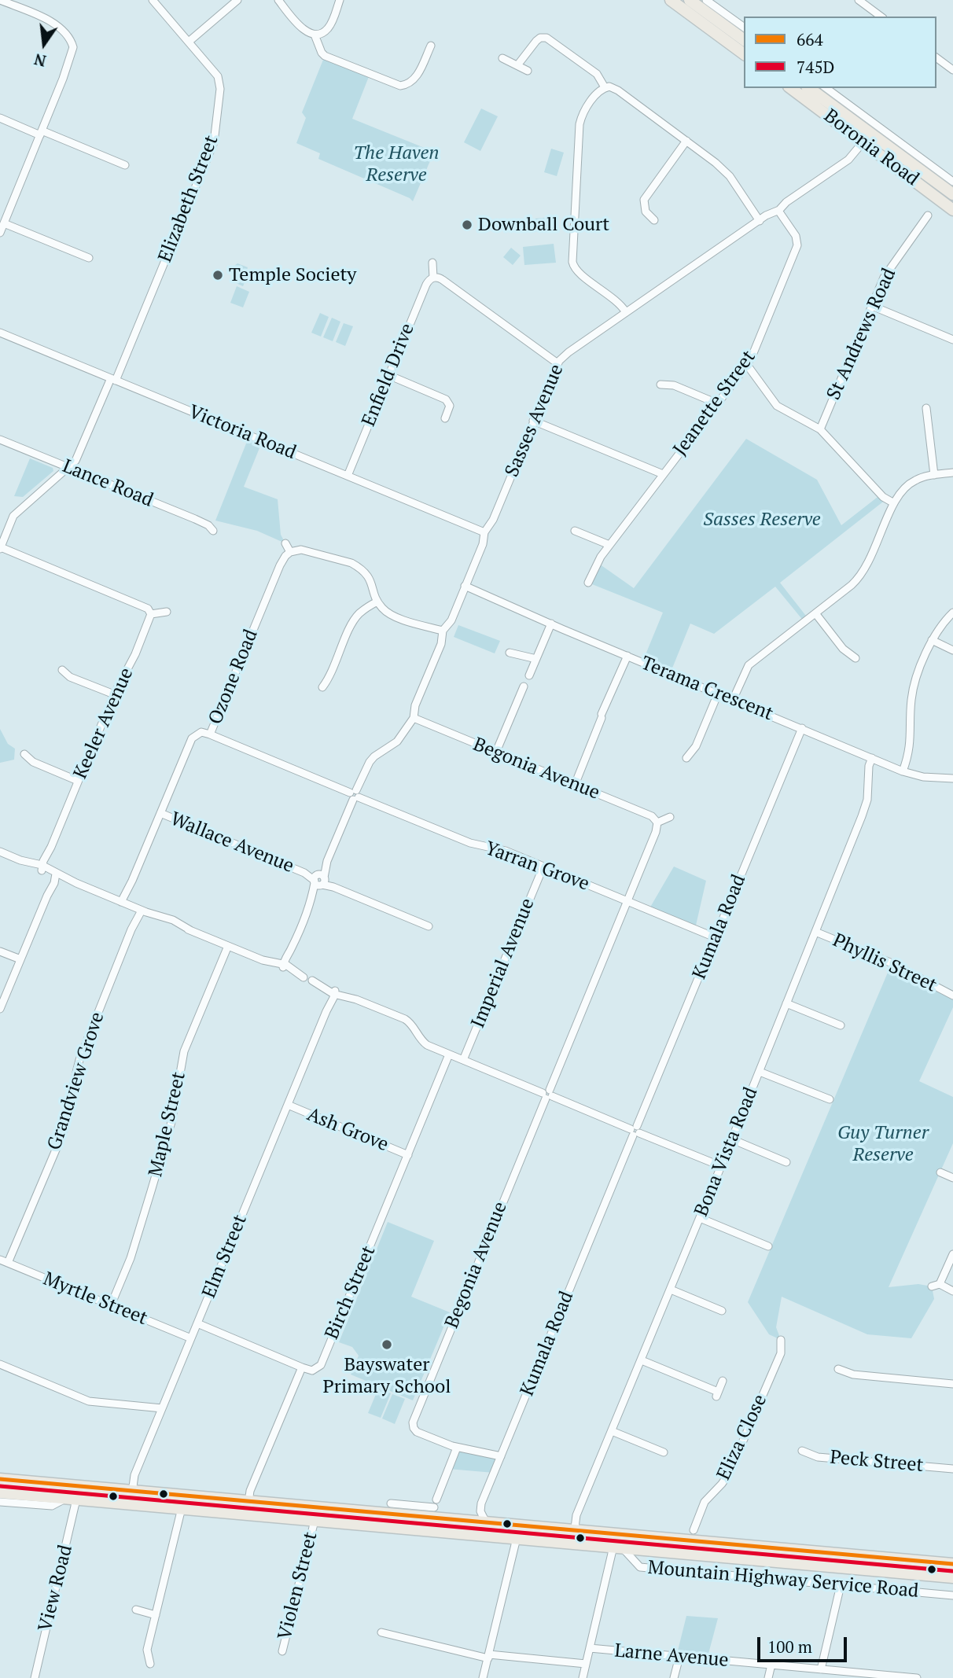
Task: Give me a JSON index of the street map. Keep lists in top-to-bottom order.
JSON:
{
  "streets": {
    "main road": ["Boronia Road"],
    "street": [
      "Elizabeth Street",
      "St Andrews Road",
      "Enfield Drive",
      "Jeanette Street",
      "Sasses Avenue",
      "Victoria Road",
      "Lance Road",
      "Ozone Road",
      "Terama Crescent",
      "Keeler Avenue",
      "Begonia Avenue",
      "Wallace Avenue",
      "Yarran Grove",
      "Kumala Road",
      "Imperial Avenue",
      "Phyllis Street",
      "Grandview Grove",
      "Maple Street",
      "Ash Grove",
      "Bona Vista Road",
      "Elm Street",
      "Birch Street",
      "Myrtle Street",
      "Eliza Close",
      "Peck Street",
      "Mountain Highway Service Road",
      "Violen Street",
      "View Road",
      "Larne Avenue"
    ]
  },
  "crossings": [
    ["Boronia Road", "Sasses Avenue"],
    ["Elizabeth Street", "Victoria Road"],
    ["Elizabeth Street", "Lance Road"],
    ["Enfield Drive", "Victoria Road"],
    ["Jeanette Street", "Sasses Avenue"],
    ["Sasses Avenue", "Victoria Road"],
    ["Sasses Avenue", "Terama Crescent"],
    ["Sasses Avenue", "Begonia Avenue"],
    ["Sasses Avenue", "Wallace Avenue"],
    ["Sasses Avenue", "Yarran Grove"],
    ["Ozone Road", "Wallace Avenue"],
    ["Ozone Road", "Yarran Grove"],
    ["Terama Crescent", "Kumala Road"],
    ["Terama Crescent", "Bona Vista Road"],
    ["Begonia Avenue", "Yarran Grove"],
    ["Yarran Grove", "Kumala Road"],
    ["Yarran Grove", "Imperial Avenue"],
    ["Phyllis Street", "Bona Vista Road"],
    ["Grandview Grove", "Myrtle Street"],
    ["Maple Street", "Myrtle Street"],
    ["Ash Grove", "Elm Street"],
    ["Ash Grove", "Birch Street"],
    ["Elm Street", "Myrtle Street"]
  ],
  "parks": ["The Haven Reserve", "Sasses Reserve", "Guy Turner Reserve"],
  "places": ["Downball Court", "Temple Society", "Bayswater Primary School"],
  "lines": ["transit line 664", "transit line 745D"],
  "legend": ["664", "745D"],
  "scale_bar": "100 m",
  "north": "bottom"
}
